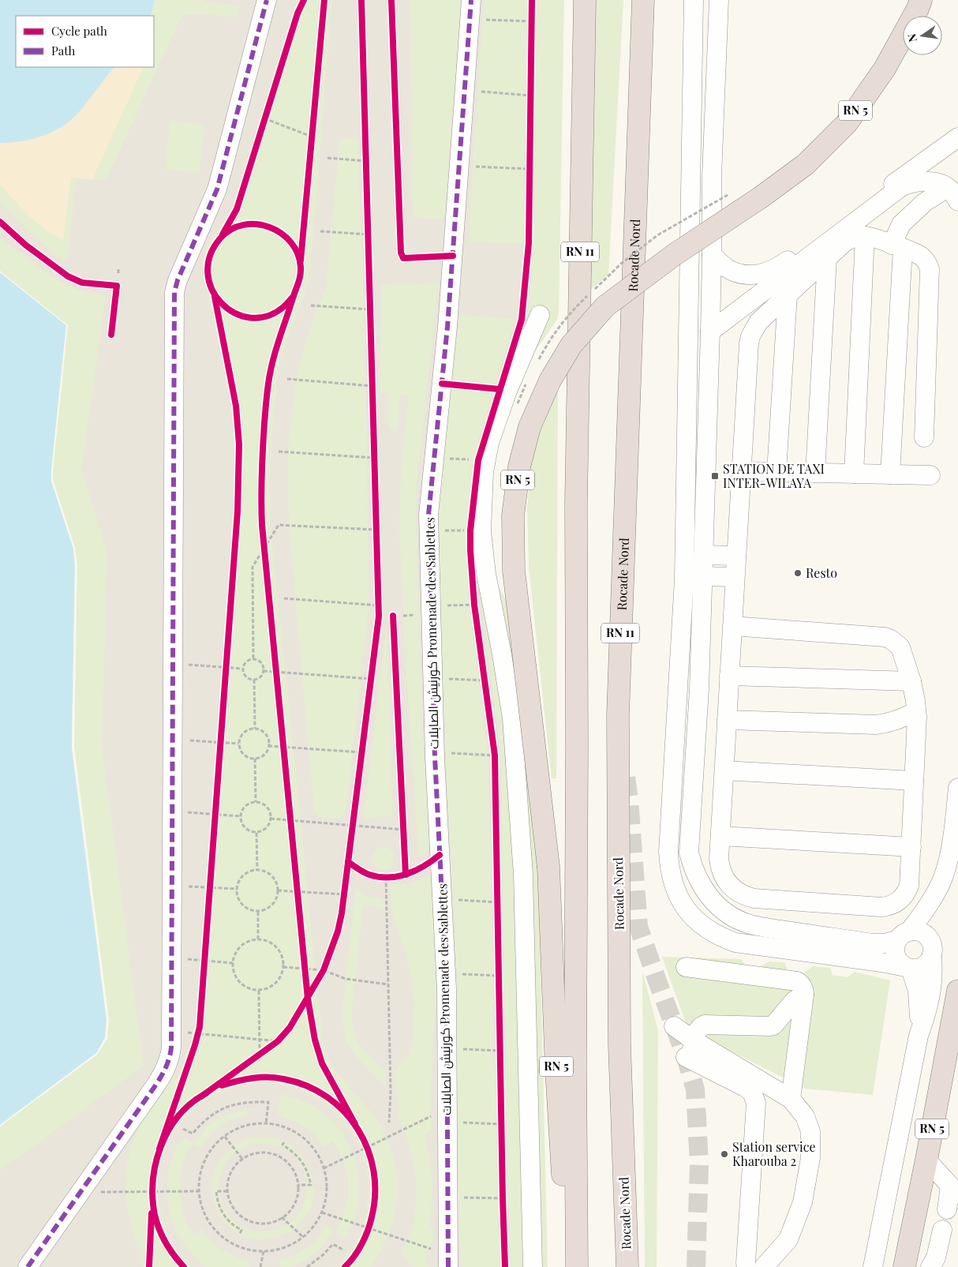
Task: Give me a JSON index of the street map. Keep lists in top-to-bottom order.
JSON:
{
  "streets": {
    "highway": ["RN 5", "RN 11", "Rocade Nord"],
    "street": ["كورنيش الصابلات Promenade des Sablettes"]
  },
  "places": {
    "transit": ["STATION DE TAXI INTER-WILAYA"],
    "other": ["Resto", "Station service Kharouba 2"]
  },
  "legend": ["Cycle path", "Path"],
  "north": "left"
}
